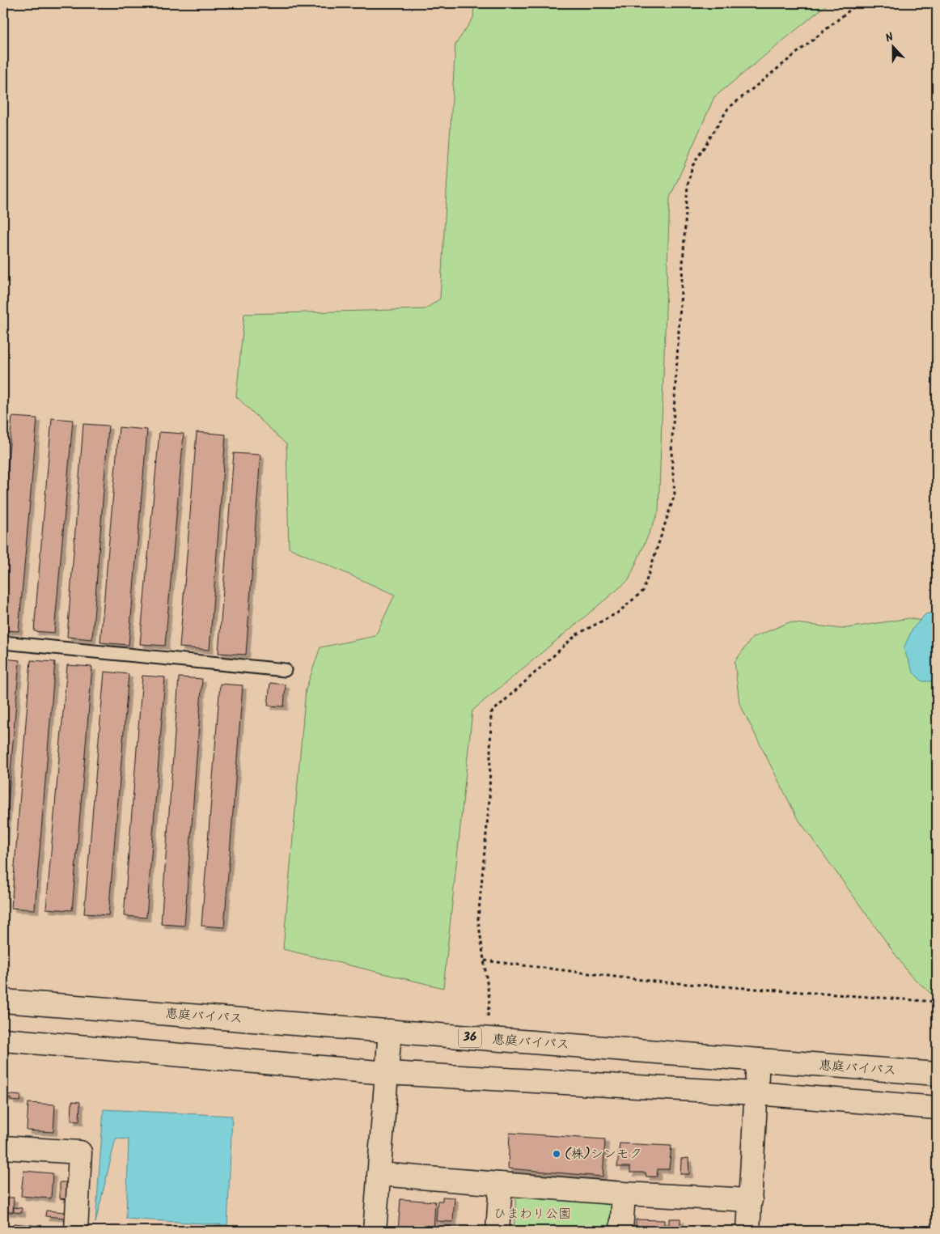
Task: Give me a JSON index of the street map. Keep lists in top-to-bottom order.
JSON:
{
  "streets": {
    "main road": ["恵庭バイパス", "36"]
  },
  "parks": ["ひまわり公園"],
  "places": ["(株)シンモク"],
  "north": "top"
}
